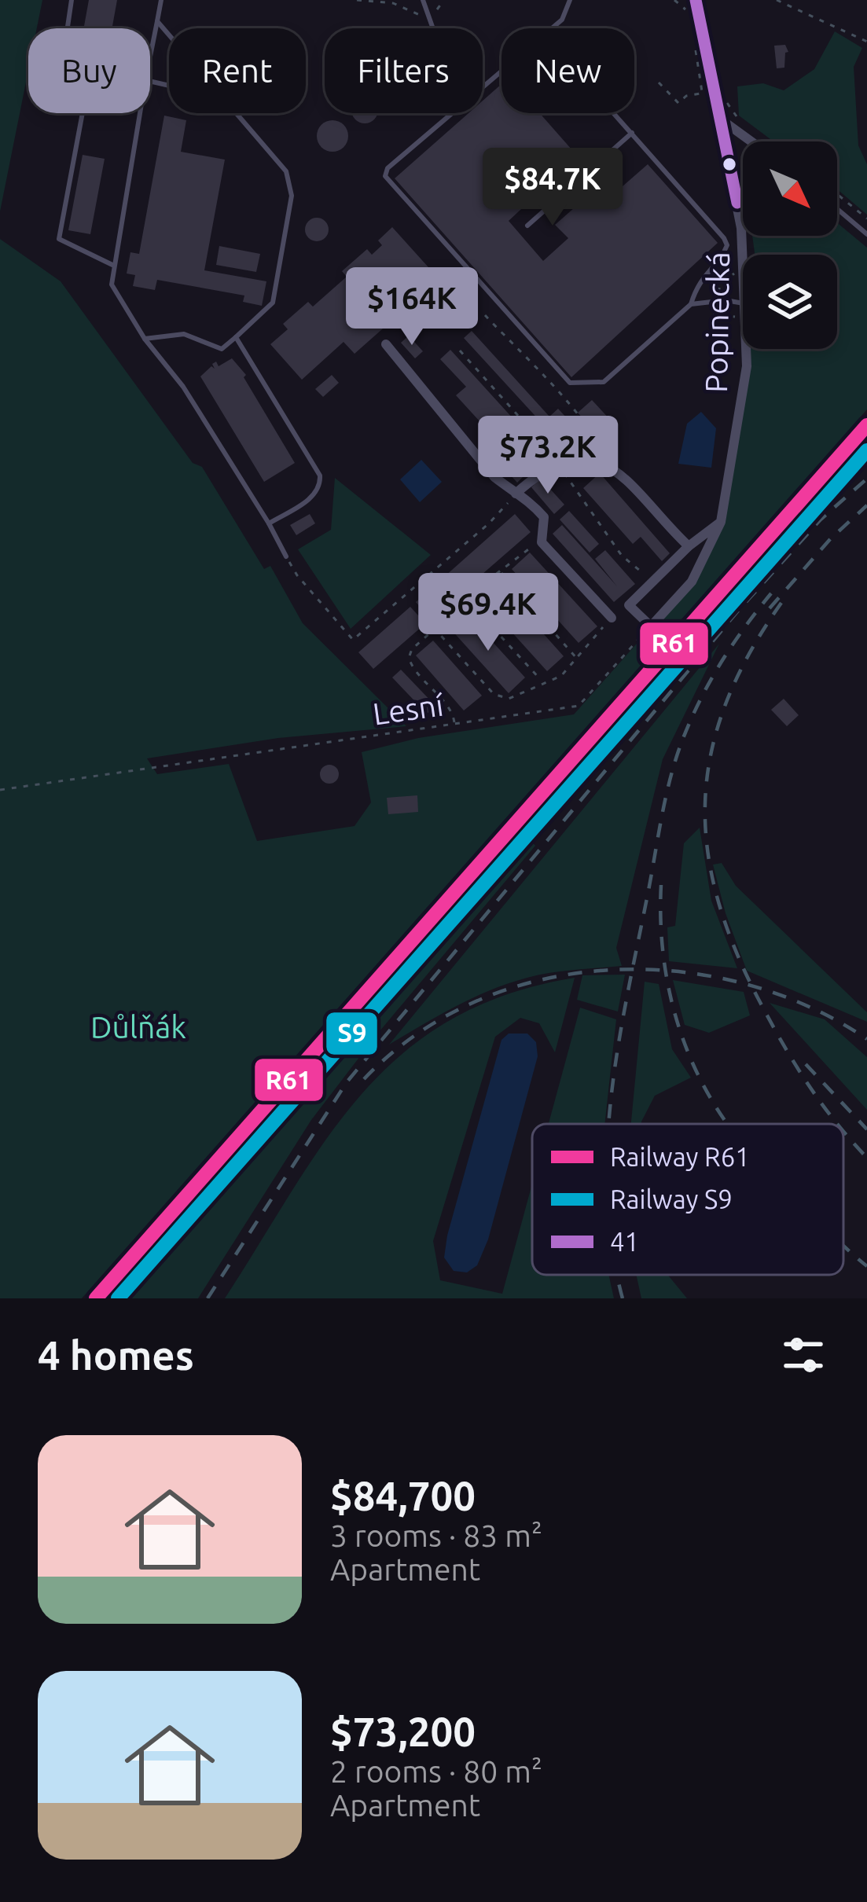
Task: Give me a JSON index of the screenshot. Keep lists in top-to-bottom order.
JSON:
{
  "streets": {
    "street": ["Popinecká"],
    "path": ["Lesní"]
  },
  "crossings": [
    ["Popinecká", "Lesní"]
  ],
  "parks": ["Důlňák"],
  "lines": ["transit line 41", "rail line R61", "rail line S9"],
  "legend": ["Railway R61", "Railway S9", "41"],
  "north": "bottom right",
  "page": {
    "chip": [
      "Buy",
      "Rent",
      "Filters",
      "New"
    ],
    "price": [
      "$84.7K",
      "$164K",
      "$73.2K",
      "$69.4K"
    ],
    "heading": "4 homes",
    "list": [
      {
        "name": "$84,700",
        "note": "3 rooms · 83 m² · Apartment"
      },
      {
        "name": "$73,200",
        "note": "2 rooms · 80 m² · Apartment"
      }
    ]
  }
}
